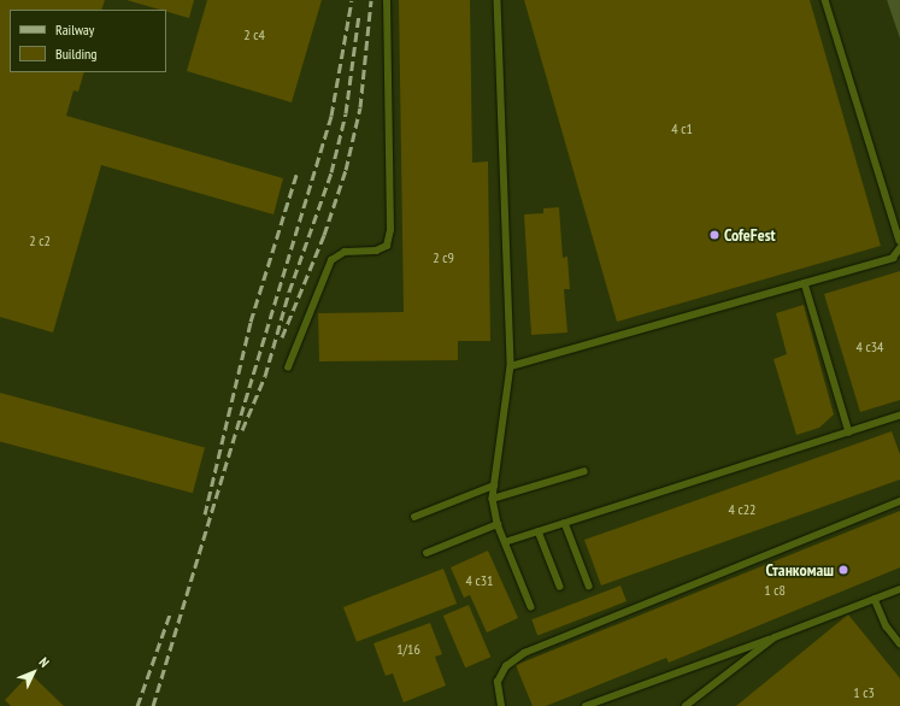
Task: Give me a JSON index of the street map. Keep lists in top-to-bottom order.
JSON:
{
  "places": ["CofeFest", "Станкомаш"],
  "house_numbers": [
    "2 с4",
    "4 с1",
    "2 с2",
    "2 с9",
    "4 с34",
    "4 с22",
    "4 с31",
    "1 с8",
    "1/16",
    "1 с3"
  ],
  "legend": ["Railway", "Building"],
  "north": "top right"
}
